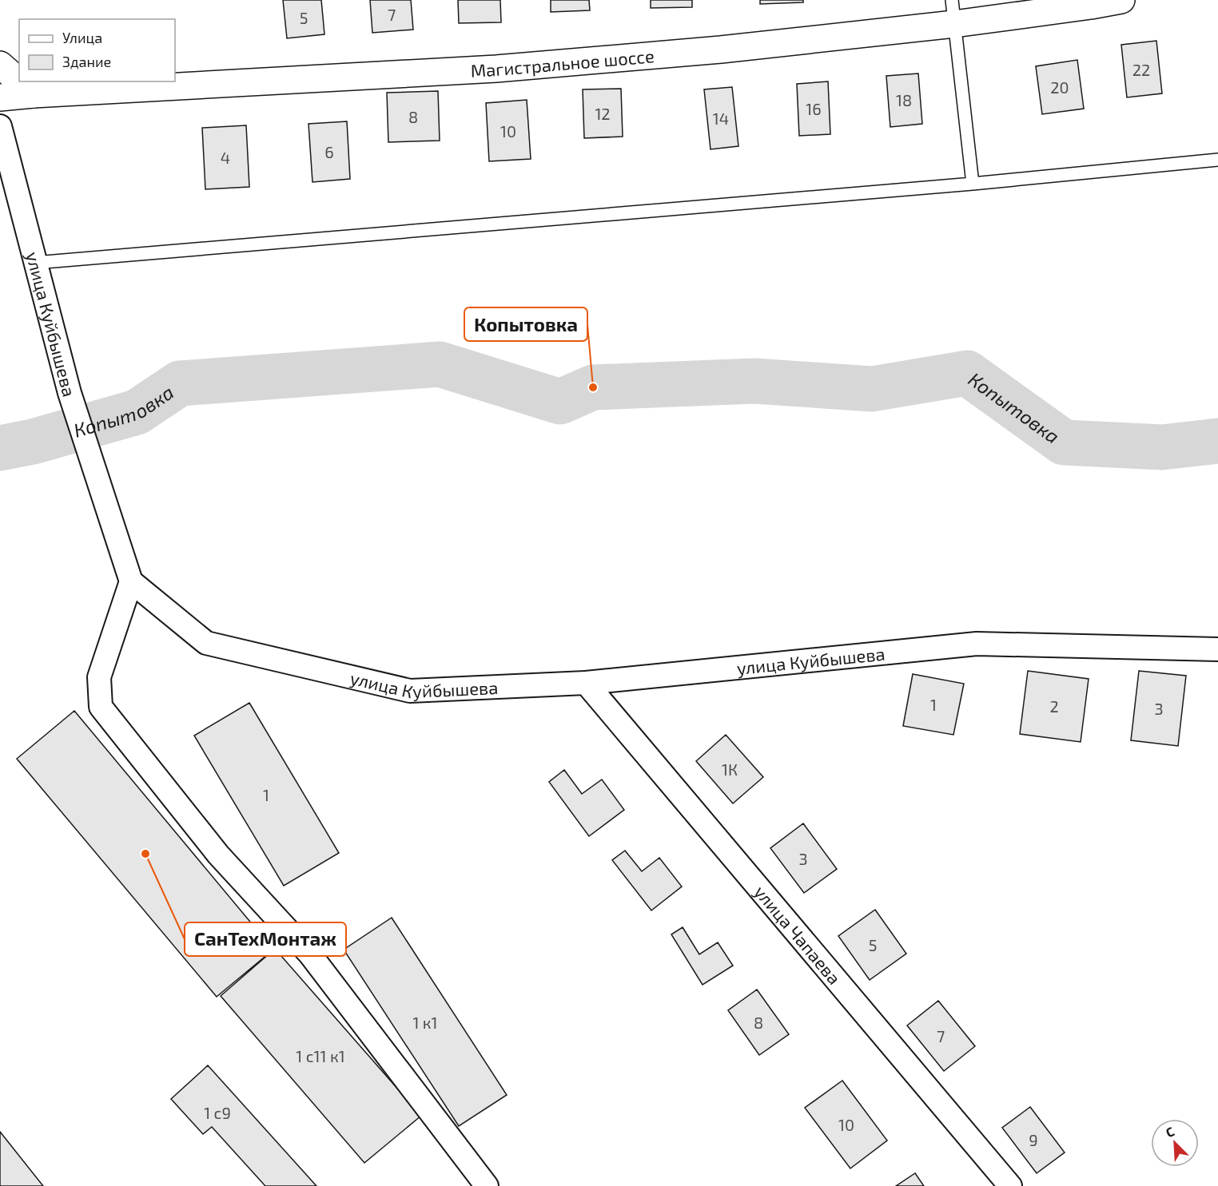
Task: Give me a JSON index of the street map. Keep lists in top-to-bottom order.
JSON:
{
  "streets": {
    "main road": ["Магистральное шоссе"],
    "street": ["улица Куйбышева", "улица Чапаева"]
  },
  "crossings": [
    ["улица Куйбышева", "улица Чапаева"]
  ],
  "water": ["Копытовка"],
  "places": ["Копытовка", "СанТехМонтаж"],
  "house_numbers": [
    "7",
    "5",
    "22",
    "20",
    "18",
    "16",
    "12",
    "8",
    "14",
    "10",
    "6",
    "4",
    "1",
    "2",
    "3",
    "1К",
    "1",
    "3",
    "5",
    "1 к1",
    "8",
    "7",
    "1 с11 к1",
    "1 с9",
    "10",
    "9"
  ],
  "legend": ["Улица", "Здание"],
  "north": "top left"
}
